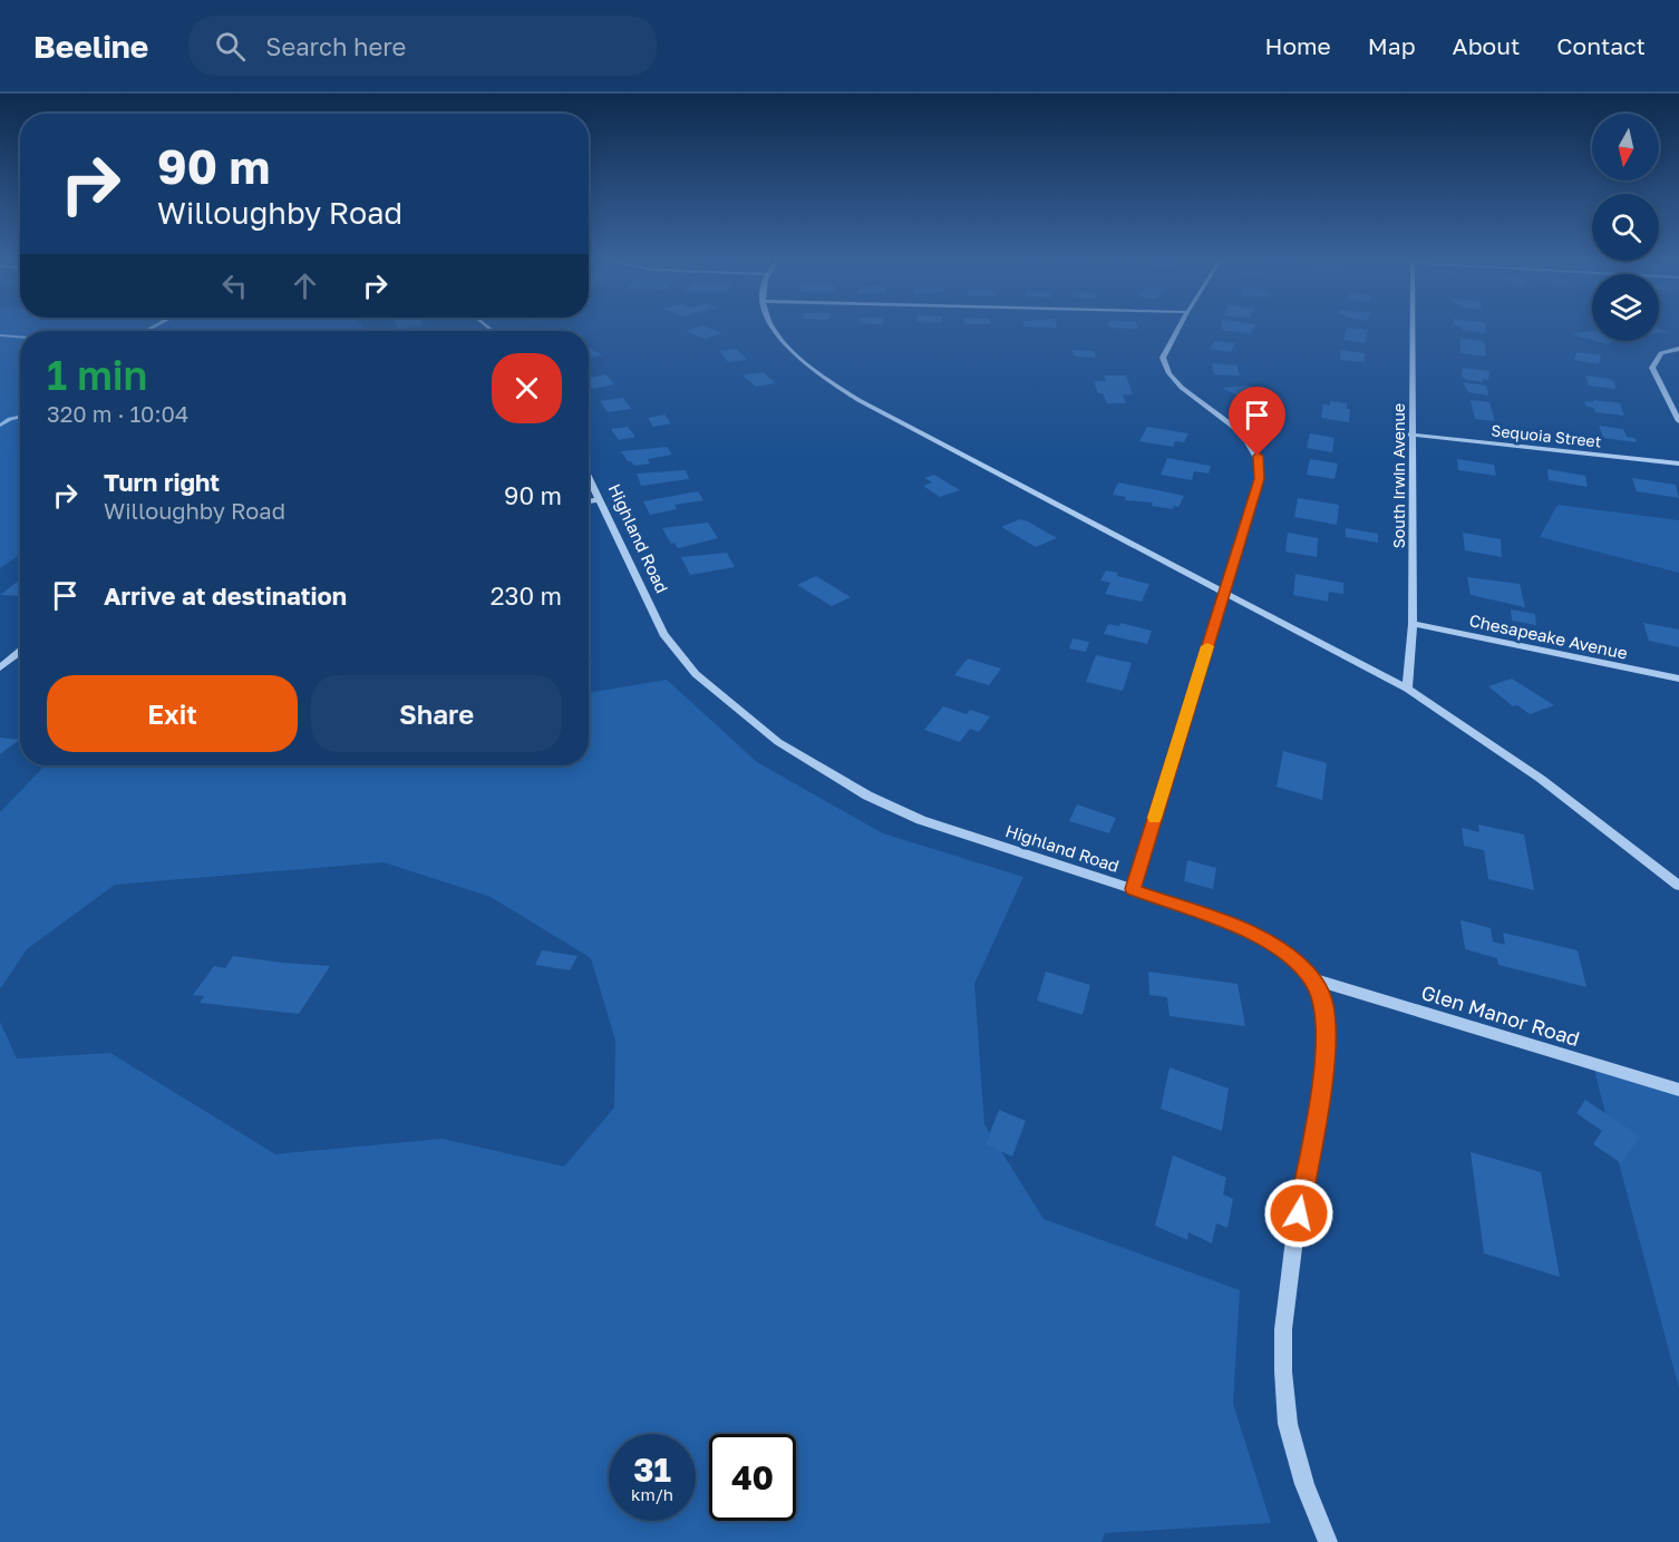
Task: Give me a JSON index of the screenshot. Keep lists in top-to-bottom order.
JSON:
{
  "streets": {
    "street": [
      "Sequoia Street",
      "South Irwin Avenue",
      "Highland Road",
      "Chesapeake Avenue",
      "Glen Manor Road"
    ]
  },
  "crossings": [
    ["Sequoia Street", "South Irwin Avenue"],
    ["South Irwin Avenue", "Chesapeake Avenue"],
    ["Highland Road", "Glen Manor Road"]
  ],
  "north": "bottom",
  "page": {
    "header": "Beeline",
    "search": "Search here",
    "nav": [
      "Home",
      "Map",
      "About",
      "Contact"
    ],
    "turn": ["90 m", "Willoughby Road"],
    "heading": ["1 min", "320 m · 10:04"],
    "list": [
      {
        "name": "Turn right",
        "note": "Willoughby Road",
        "value": "90 m"
      },
      {
        "name": "Arrive at destination",
        "value": "230 m"
      }
    ],
    "buttons": ["Exit", "Share"],
    "speed": "31 km/h",
    "limit": "40"
  }
}
